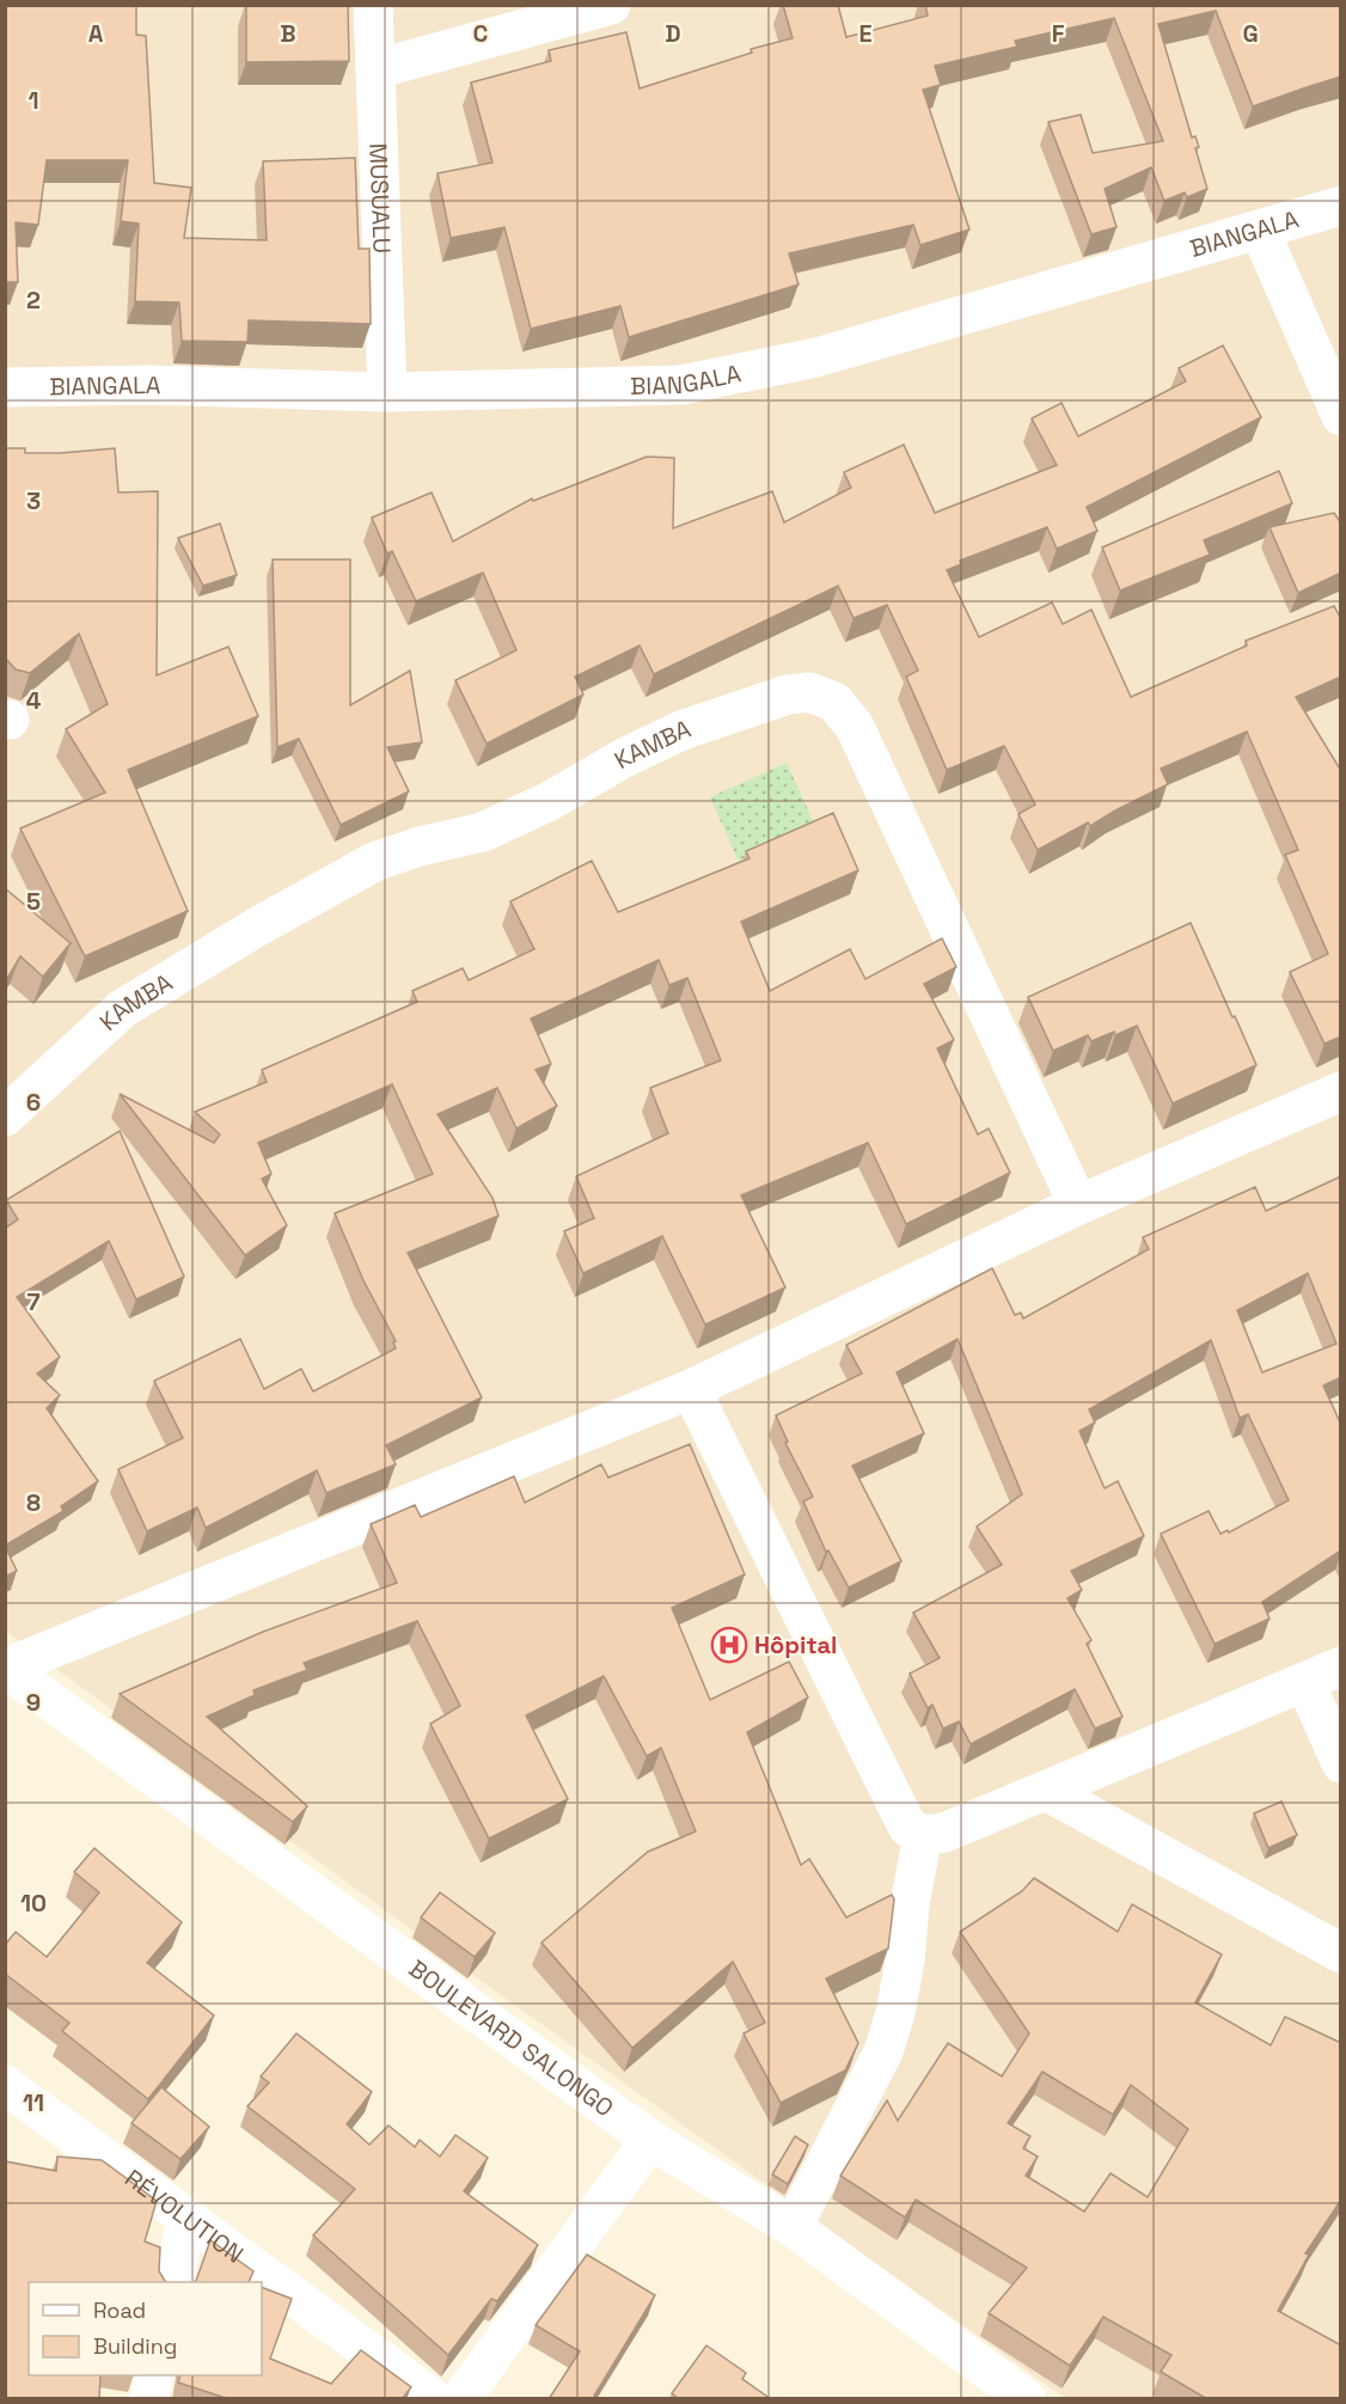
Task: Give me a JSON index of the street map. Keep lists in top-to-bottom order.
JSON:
{
  "streets": {
    "street": [
      "MUSUALU",
      "BIANGALA",
      "KAMBA",
      "BOULEVARD SALONGO",
      "RÉVOLUTION"
    ]
  },
  "crossings": [
    ["MUSUALU", "BIANGALA"]
  ],
  "places": {
    "hospital": ["Hôpital"]
  },
  "legend": ["Road", "Building"],
  "grid": {
    "columns": [
      "A",
      "B",
      "C",
      "D",
      "E",
      "F",
      "G"
    ],
    "rows": [
      "1",
      "2",
      "3",
      "4",
      "5",
      "6",
      "7",
      "8",
      "9",
      "10",
      "11"
    ]
  }
}
